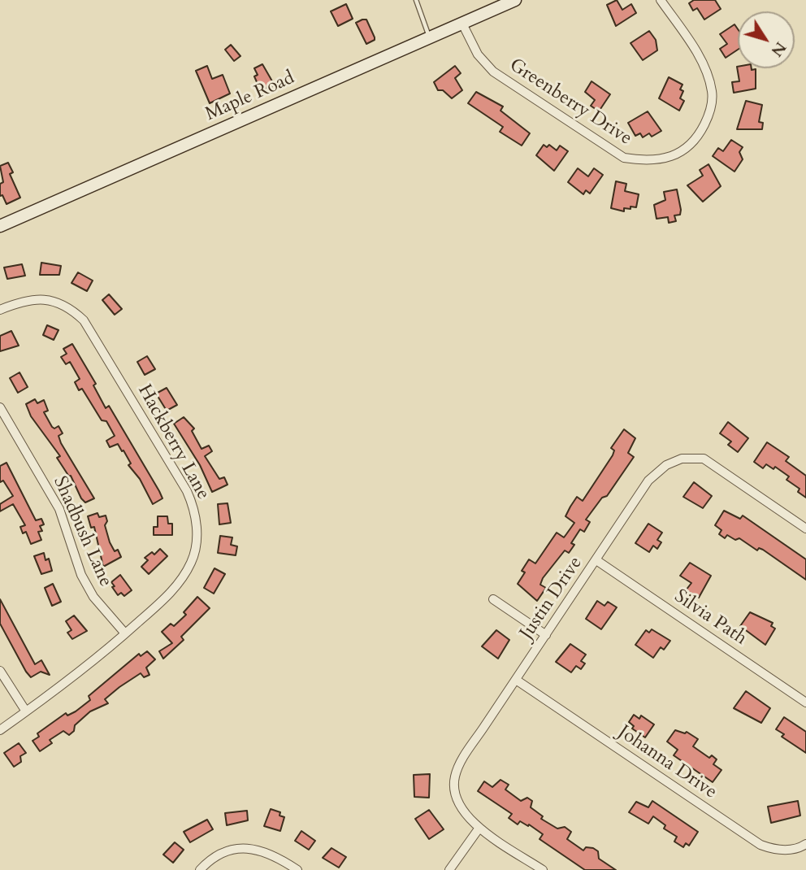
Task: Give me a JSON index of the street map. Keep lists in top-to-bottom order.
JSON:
{
  "streets": {
    "street": [
      "Maple Road",
      "Greenberry Drive",
      "Hackberry Lane",
      "Shadbush Lane",
      "Justin Drive",
      "Silvia Path",
      "Johanna Drive"
    ]
  },
  "crossings": [
    ["Maple Road", "Greenberry Drive"],
    ["Hackberry Lane", "Shadbush Lane"],
    ["Justin Drive", "Silvia Path"],
    ["Justin Drive", "Johanna Drive"]
  ],
  "north": "bottom right"
}
